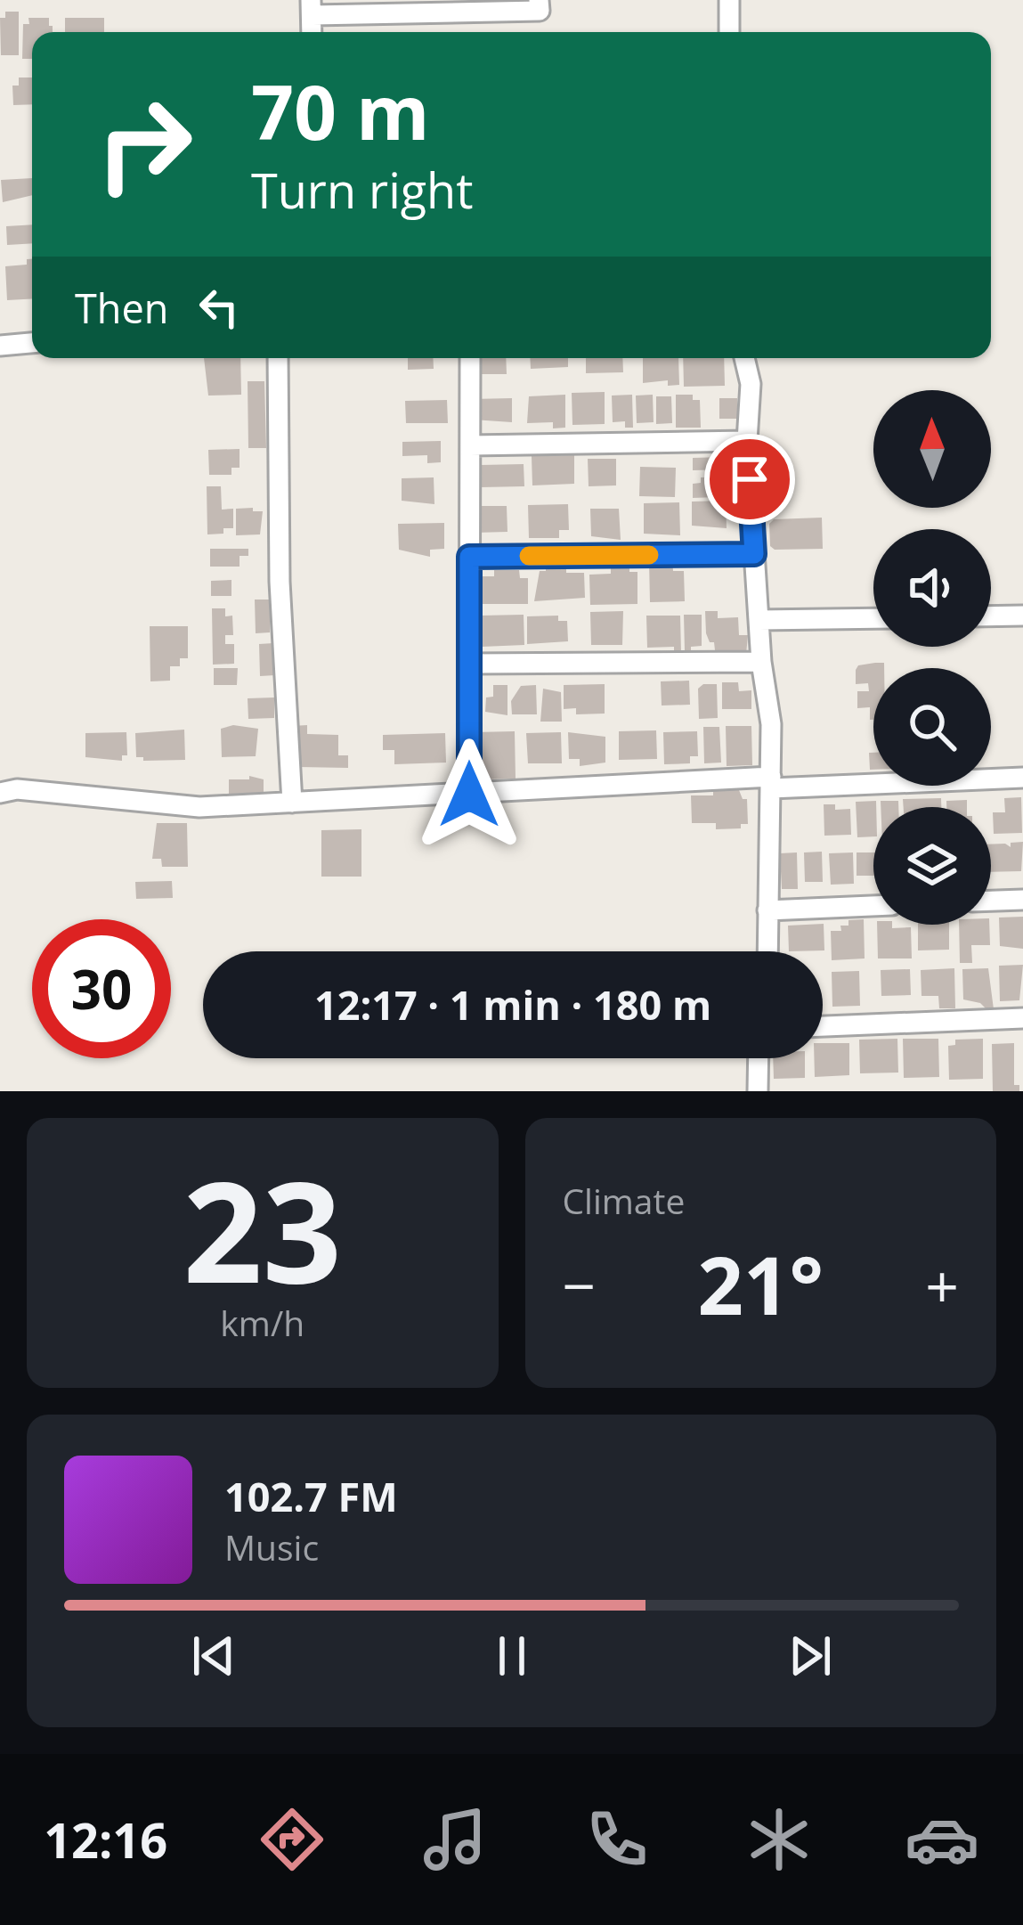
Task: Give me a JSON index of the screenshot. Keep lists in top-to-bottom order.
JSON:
{
  "north": "top",
  "page": {
    "turn": ["70 m", "Turn right"],
    "then": "Then",
    "limit": "30",
    "trip": "12:17 · 1 min · 180 m",
    "tile": [
      ["23", "km/h"],
      "Climate"
    ],
    "heat": ["−", "21°", "+"],
    "song": ["102.7 FM", "Music"],
    "tabs": "12:16"
  }
}
